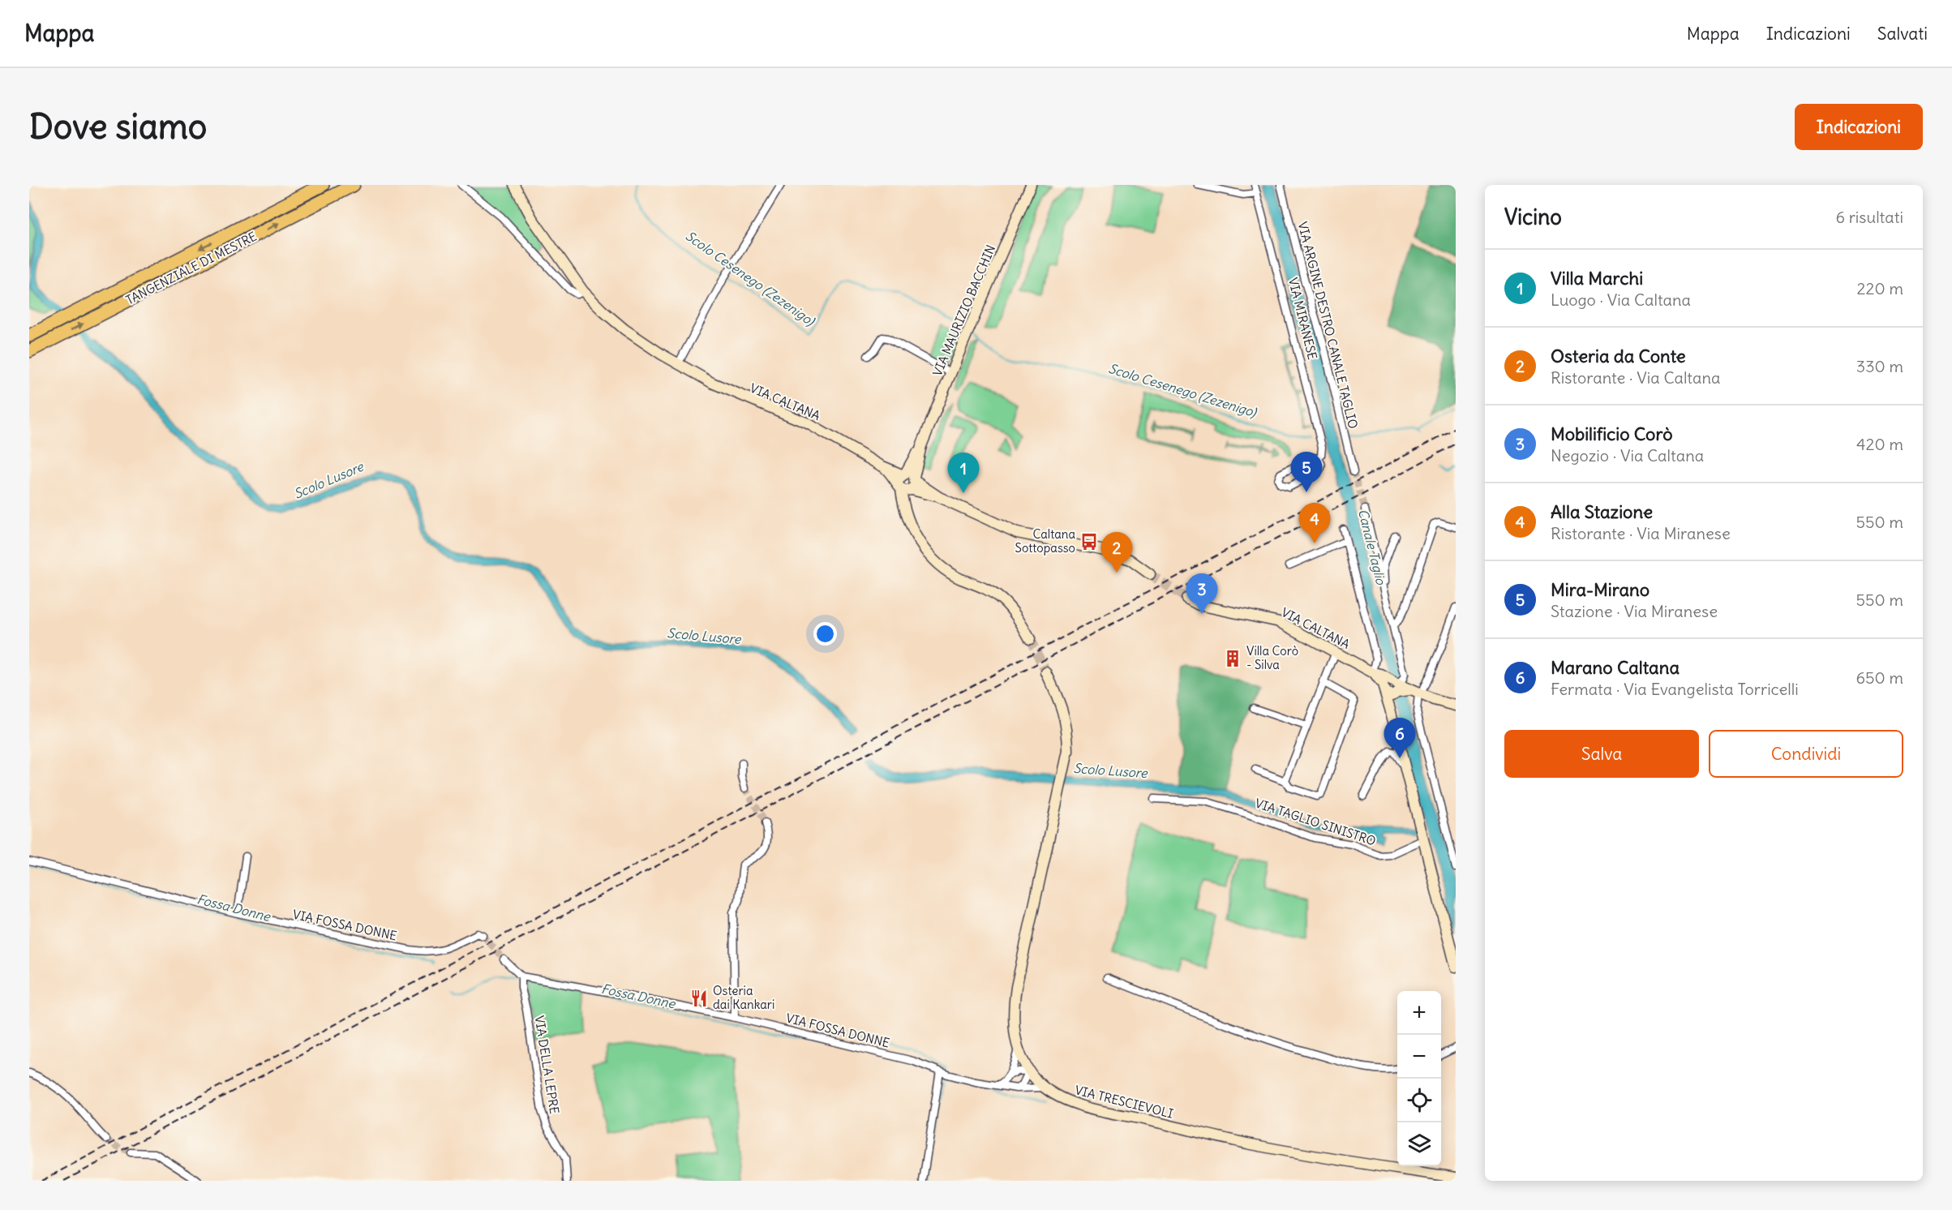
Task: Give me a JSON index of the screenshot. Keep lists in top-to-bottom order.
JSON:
{
  "streets": {
    "highway": ["TANGENZIALE DI MESTRE"],
    "main road": ["VIA MAURIZIO BACCHIN", "VIA CALTANA", "VIA TRESCIEVOLI"],
    "street": [
      "VIA MIRANESE",
      "VIA ARGINE DESTRO CANALE TAGLIO",
      "VIA TAGLIO SINISTRO",
      "VIA FOSSA DONNE",
      "VIA DELLA LEPRE"
    ]
  },
  "crossings": [
    ["VIA MAURIZIO BACCHIN", "VIA CALTANA"],
    ["VIA FOSSA DONNE", "VIA DELLA LEPRE"],
    ["VIA FOSSA DONNE", "VIA TRESCIEVOLI"]
  ],
  "water": [
    "Scolo Cesenego (Zezenigo)",
    "Scolo Lusore",
    "Canale Taglio",
    "Fossa Donne"
  ],
  "places": {
    "bus stop": ["Caltana Sottopasso"],
    "building": ["Villa Corò - Silva"],
    "restaurant": ["Osteria dai Kankari"]
  },
  "page": {
    "header": "Mappa",
    "nav": ["Mappa", "Indicazioni", "Salvati"],
    "buttons": [
      "Indicazioni",
      ["Salva", "Condividi"]
    ],
    "title": "Dove siamo",
    "heading": ["Vicino", "6 risultati"],
    "list": [
      {
        "mark": "1",
        "name": "Villa Marchi",
        "note": "Luogo · Via Caltana",
        "value": "220 m"
      },
      {
        "mark": "2",
        "name": "Osteria da Conte",
        "note": "Ristorante · Via Caltana",
        "value": "330 m"
      },
      {
        "mark": "3",
        "name": "Mobilificio Corò",
        "note": "Negozio · Via Caltana",
        "value": "420 m"
      },
      {
        "mark": "4",
        "name": "Alla Stazione",
        "note": "Ristorante · Via Miranese",
        "value": "550 m"
      },
      {
        "mark": "5",
        "name": "Mira-Mirano",
        "note": "Stazione · Via Miranese",
        "value": "550 m"
      },
      {
        "mark": "6",
        "name": "Marano Caltana",
        "note": "Fermata · Via Evangelista Torricelli",
        "value": "650 m"
      }
    ],
    "pins": [
      "5",
      "1",
      "4",
      "2",
      "3",
      "6"
    ],
    "map_buttons": ["+", "−"]
  }
}
